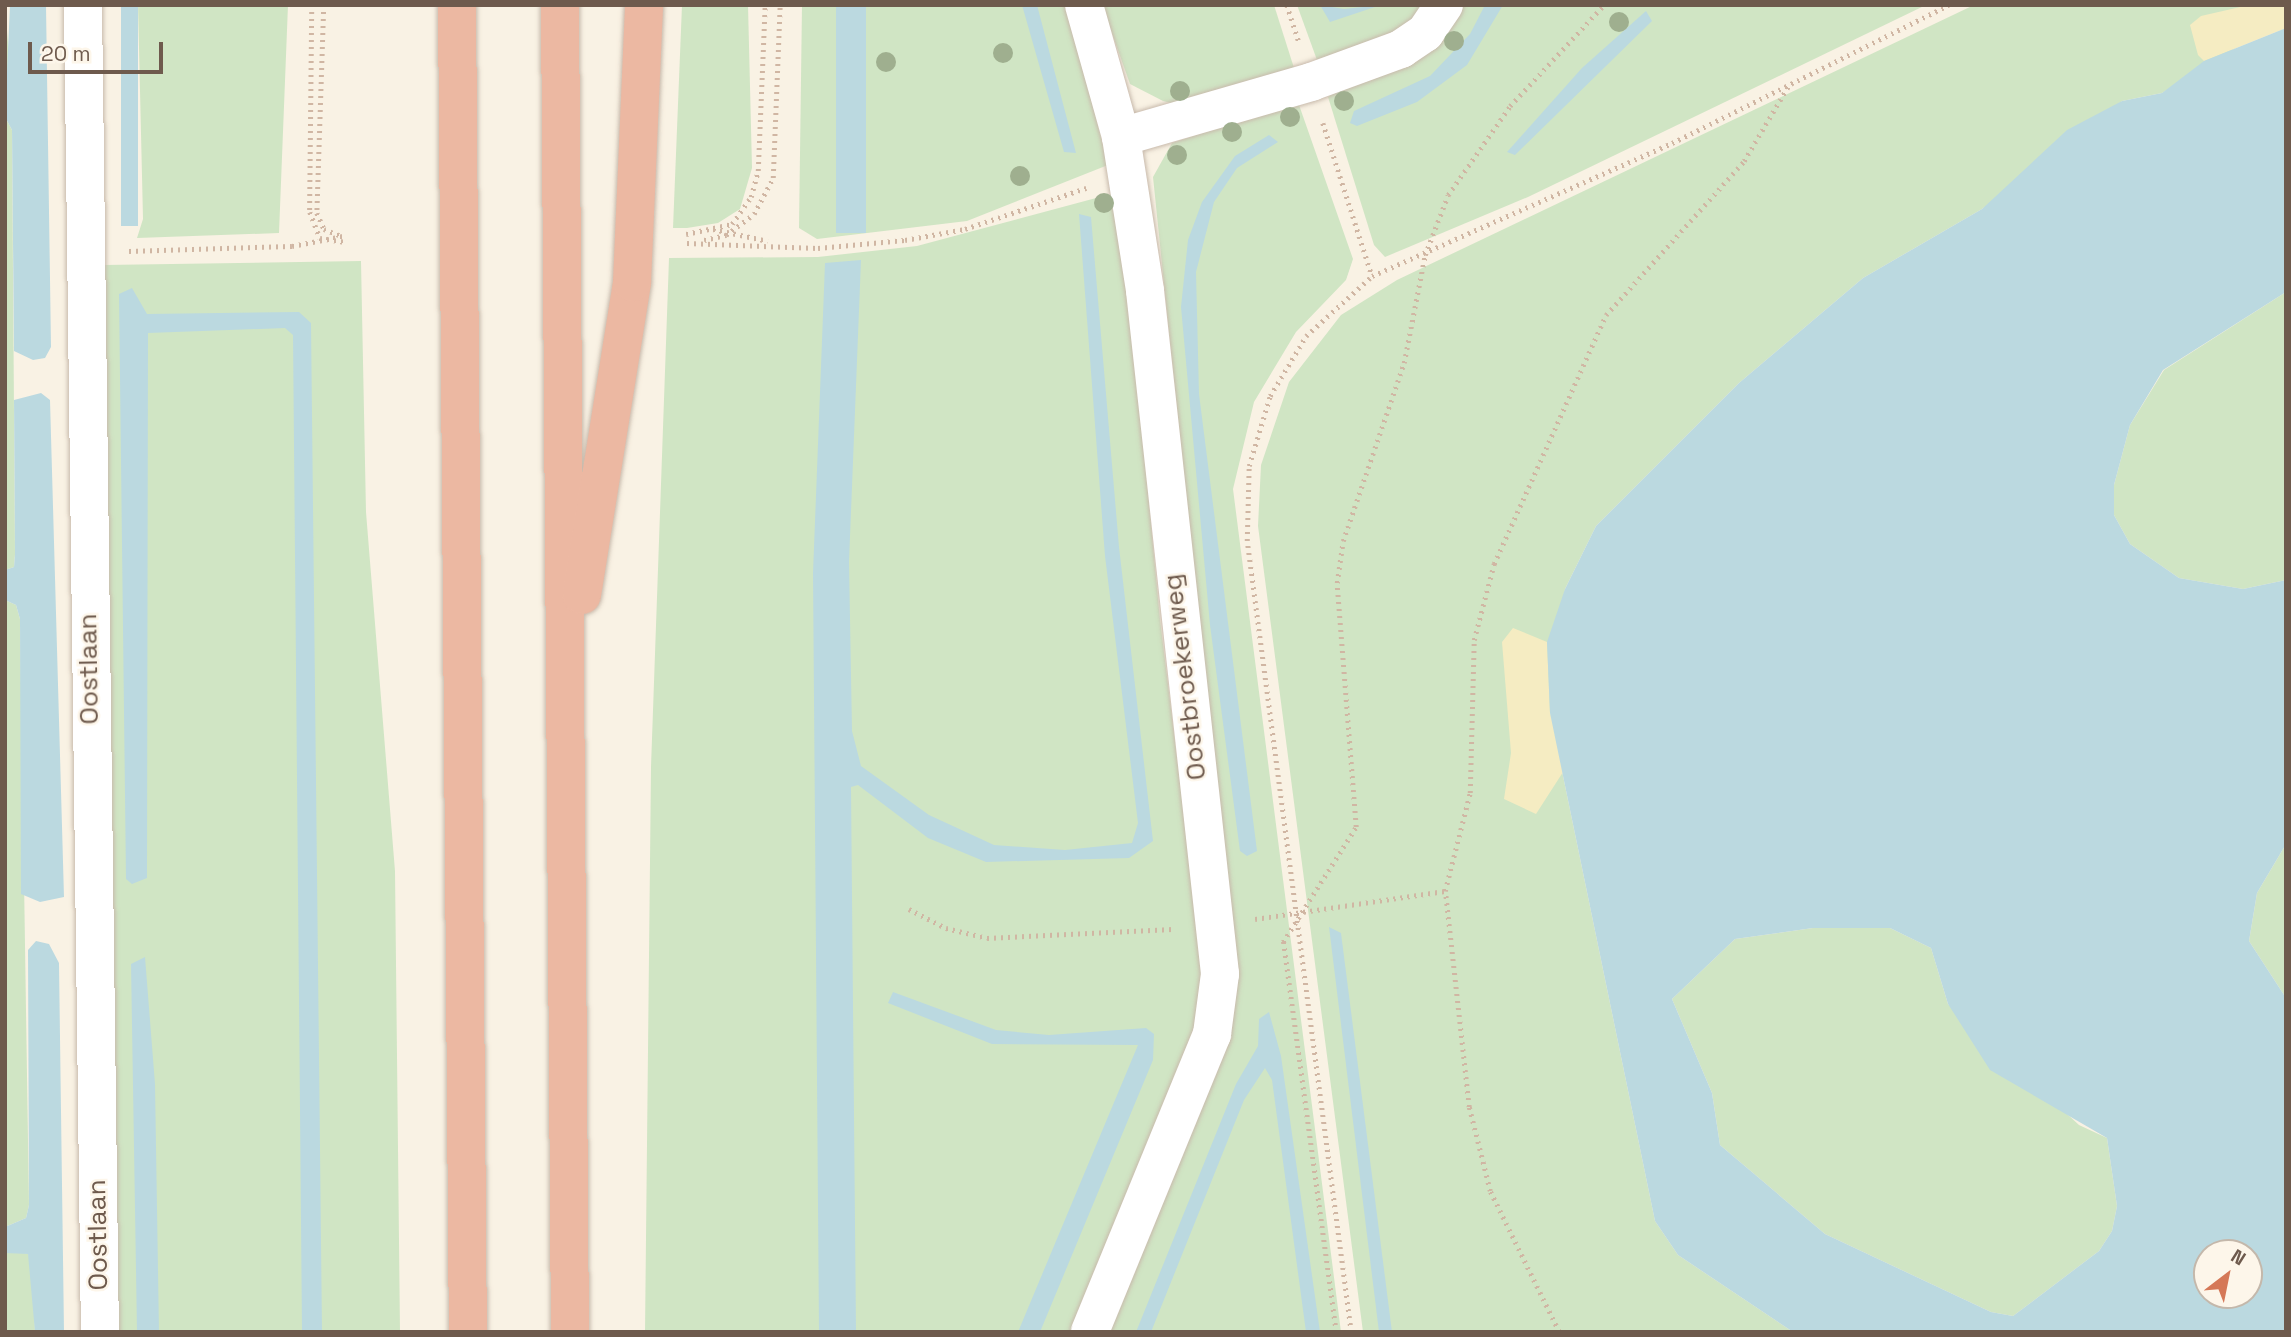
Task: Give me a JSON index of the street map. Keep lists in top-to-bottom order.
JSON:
{
  "streets": {
    "street": ["Oostlaan", "Oostbroekerweg"]
  },
  "scale_bar": "20 m",
  "north": "top right"
}
